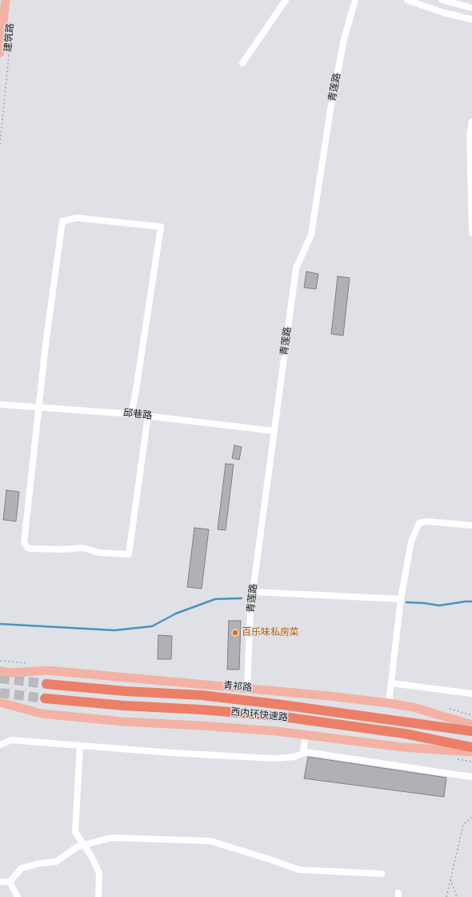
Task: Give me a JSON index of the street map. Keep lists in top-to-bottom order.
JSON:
{
  "streets": {
    "highway": ["西内环快速路"],
    "main road": ["建筑路", "青祁路"],
    "street": ["青莲路", "邱巷路"]
  },
  "crossings": [
    ["青莲路", "邱巷路"],
    ["青莲路", "青祁路"]
  ],
  "places": ["百乐味私房菜"]
}
